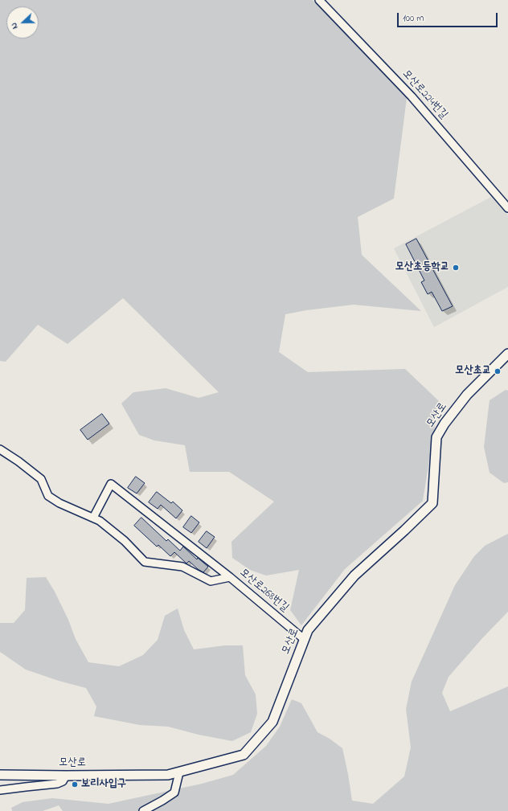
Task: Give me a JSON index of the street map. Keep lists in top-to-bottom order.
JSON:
{
  "streets": {
    "street": ["모산로224번길", "모산로", "모산로268번길"]
  },
  "crossings": [
    ["모산로", "모산로268번길"]
  ],
  "places": ["모산초등학교", "모산초교", "보리사입구"],
  "scale_bar": "100 m",
  "north": "left"
}
